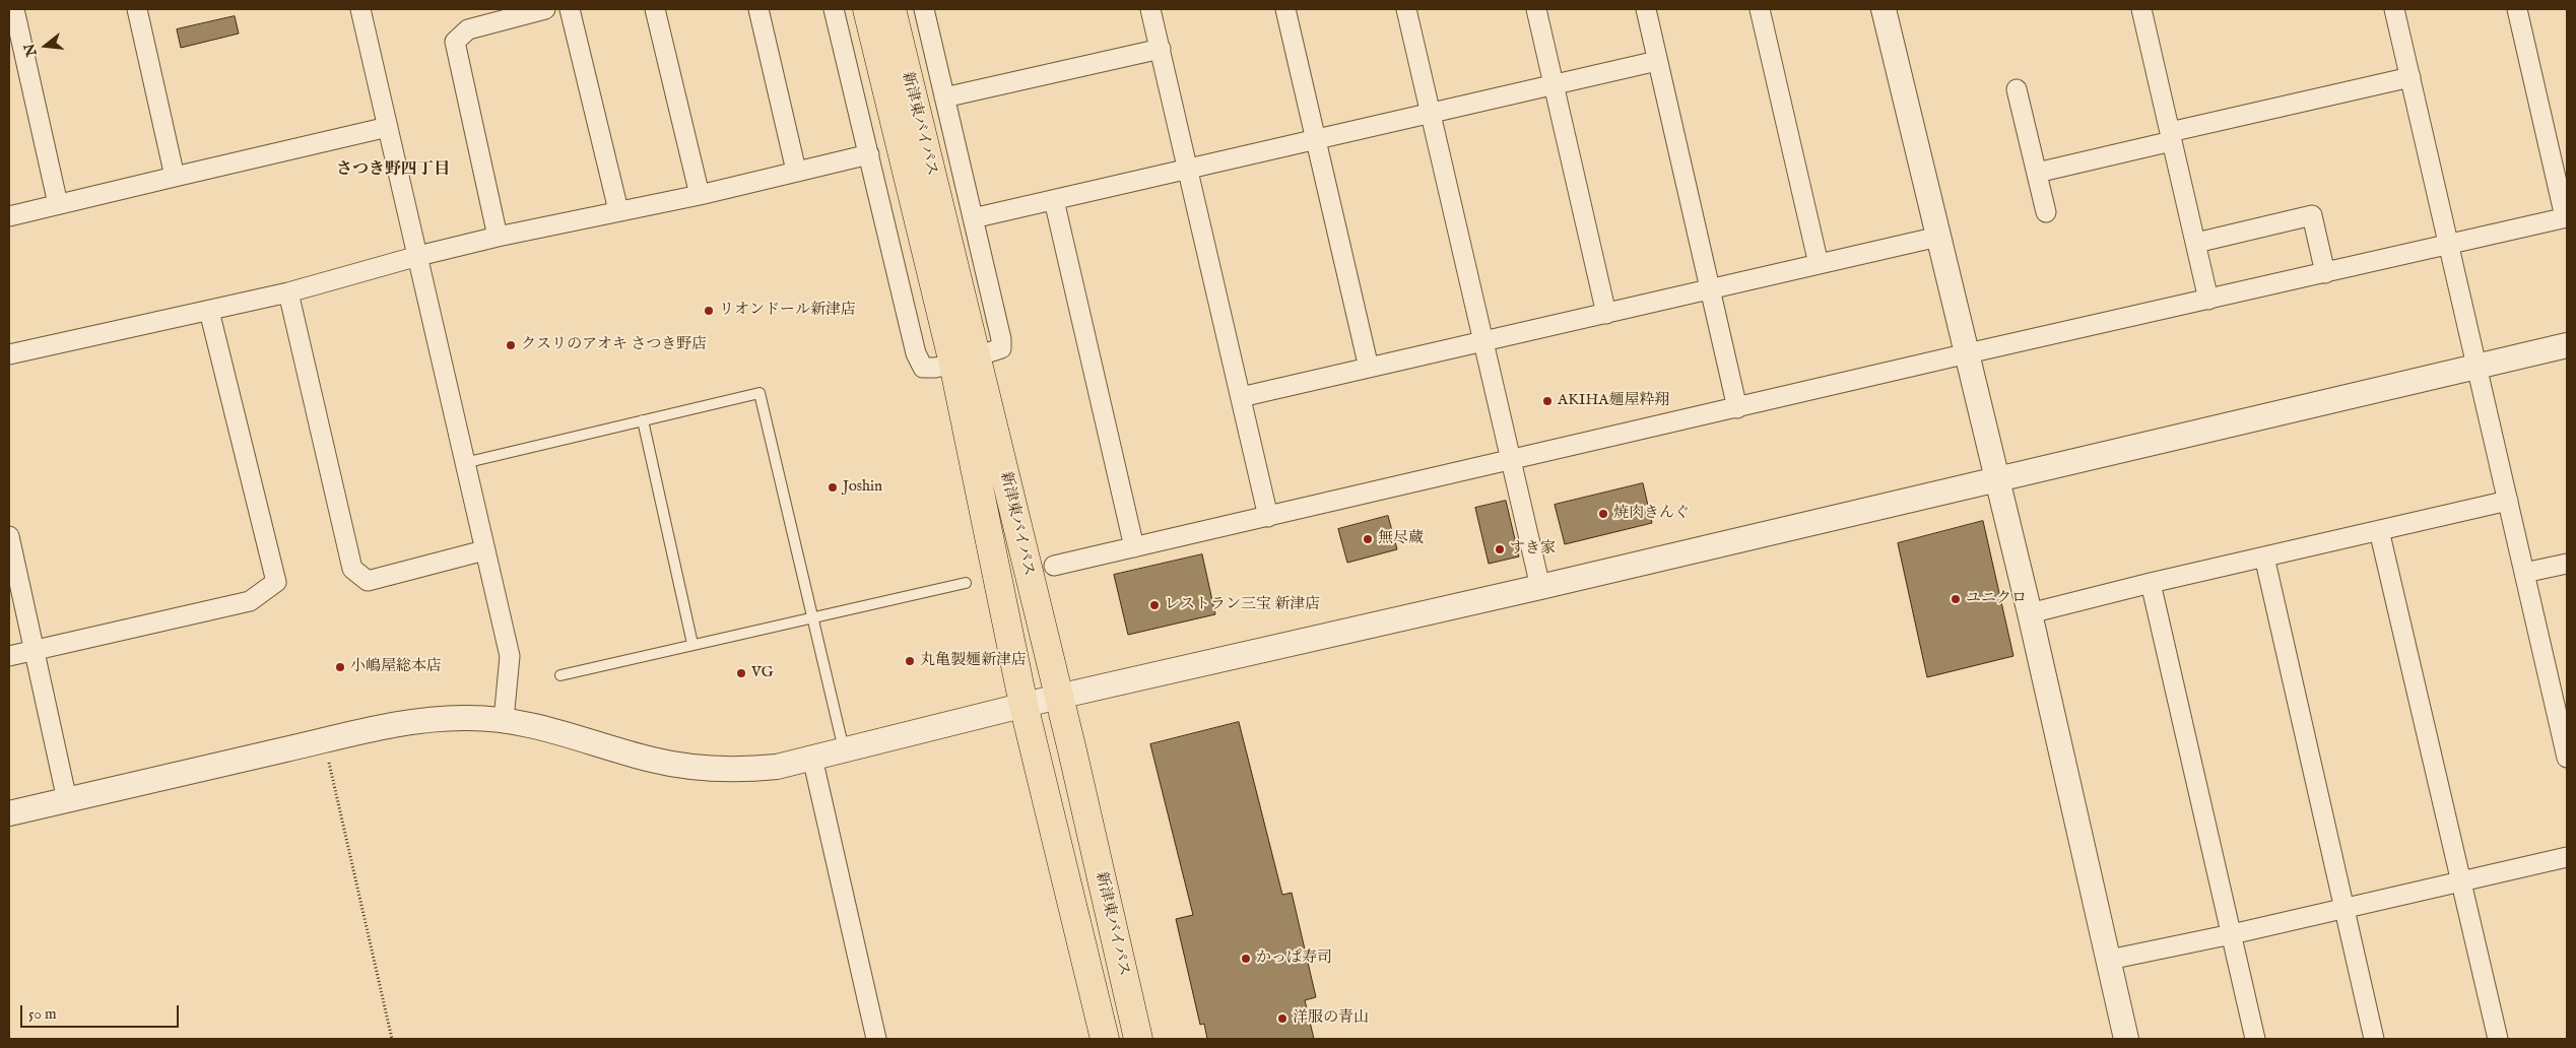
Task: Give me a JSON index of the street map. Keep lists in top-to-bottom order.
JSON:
{
  "streets": {
    "highway": ["新津東バイパス"]
  },
  "districts": ["さつき野四丁目"],
  "places": [
    "リオンドール新津店",
    "クスリのアオキ さつき野店",
    "AKIHA麺屋粋翔",
    "Joshin",
    "焼肉きんぐ",
    "無尽蔵",
    "すき家",
    "ユニクロ",
    "レストラン三宝 新津店",
    "丸亀製麺新津店",
    "小嶋屋総本店",
    "VG",
    "かっぱ寿司",
    "洋服の青山"
  ],
  "scale_bar": "50 m",
  "north": "left"
}
